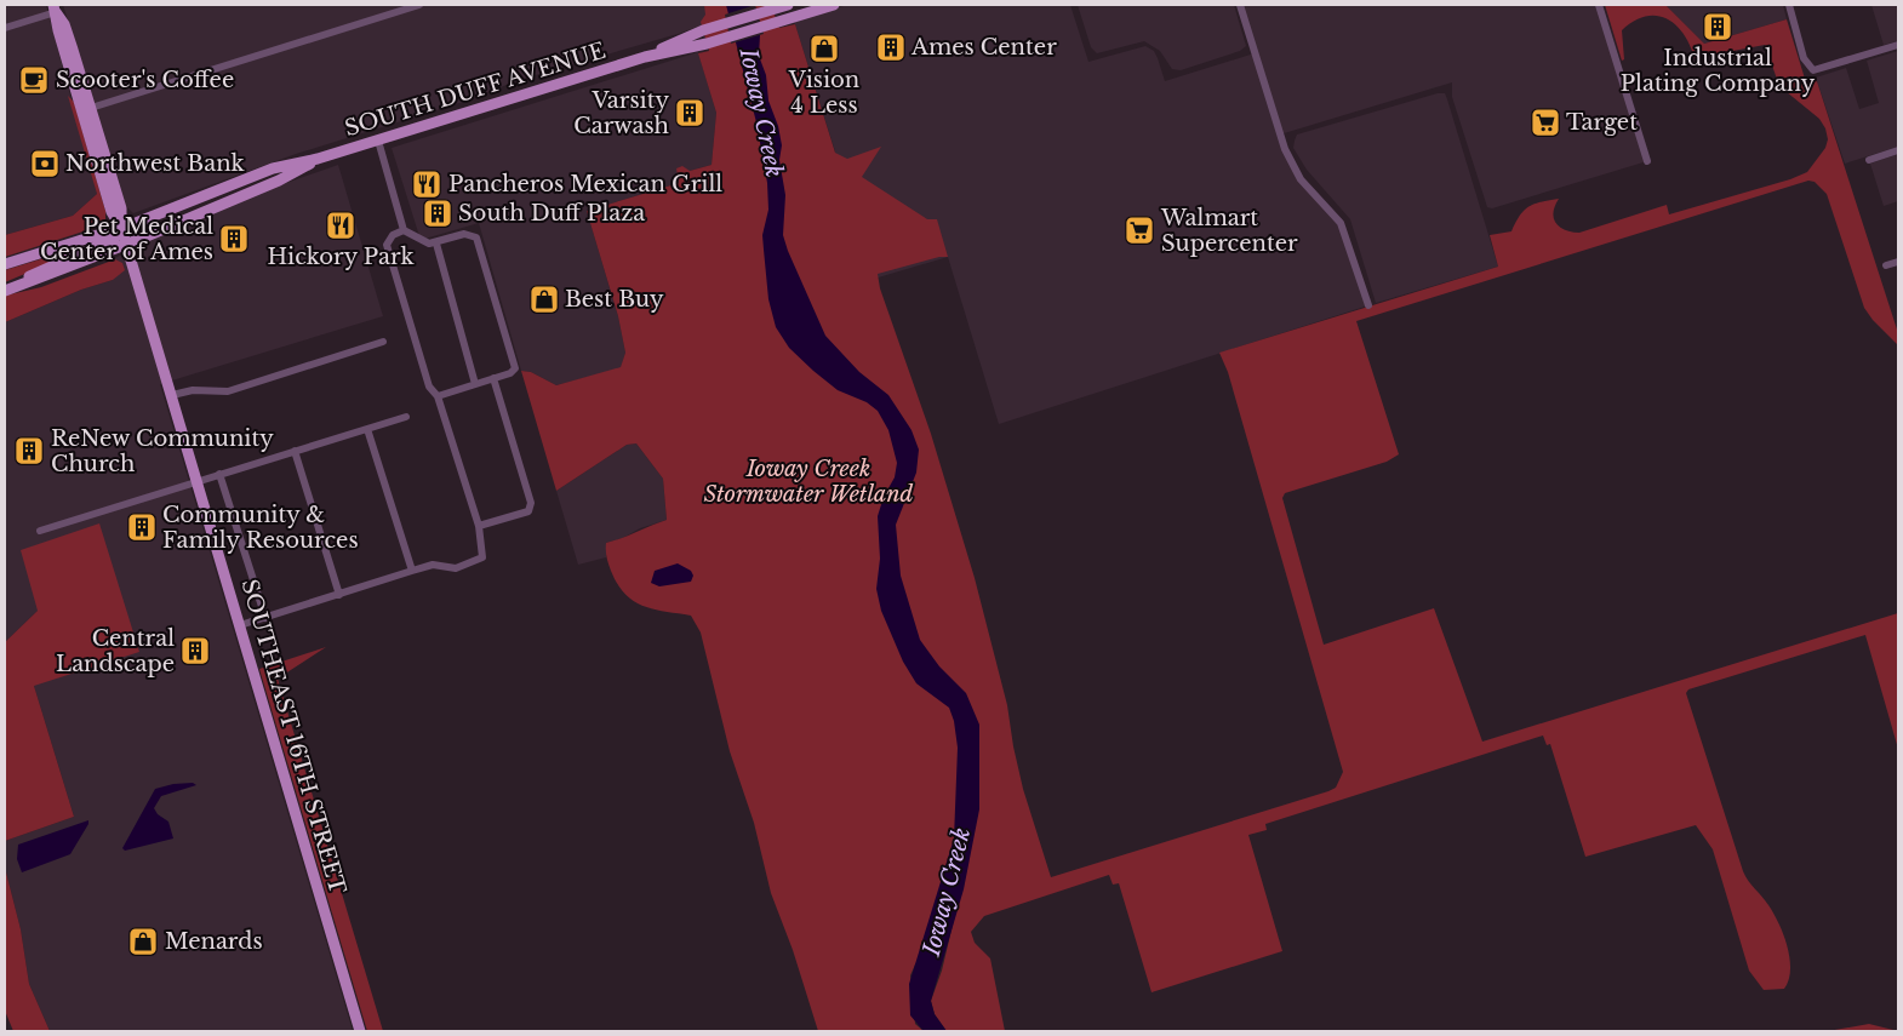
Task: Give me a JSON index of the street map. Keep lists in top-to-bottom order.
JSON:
{
  "streets": {
    "main road": ["SOUTH DUFF AVENUE", "SOUTHEAST 16TH STREET"]
  },
  "crossings": [
    ["SOUTH DUFF AVENUE", "SOUTHEAST 16TH STREET"]
  ],
  "water": ["Ioway Creek"],
  "parks": ["Ioway Creek Stormwater Wetland"],
  "places": {
    "building": [
      "Industrial Plating Company",
      "Ames Center",
      "Varsity Carwash",
      "South Duff Plaza",
      "Pet Medical Center of Ames",
      "ReNew Community Church",
      "Community & Family Resources",
      "Central Landscape"
    ],
    "shop": ["Vision 4 Less", "Best Buy", "Menards"],
    "cafe": ["Scooter's Coffee"],
    "supermarket": ["Target", "Walmart Supercenter"],
    "bank": ["Northwest Bank"],
    "restaurant": ["Pancheros Mexican Grill", "Hickory Park"]
  }
}
